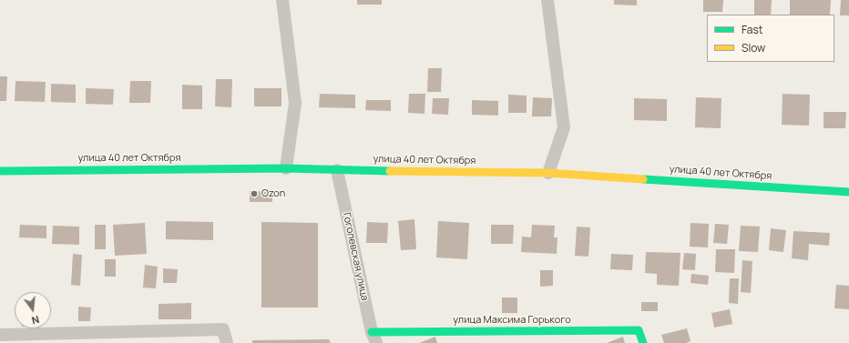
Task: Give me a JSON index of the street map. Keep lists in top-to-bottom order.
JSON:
{
  "streets": {
    "street": ["улица 40 лет Октября", "Гоголевская улица", "улица Максима Горького"]
  },
  "crossings": [
    ["улица 40 лет Октября", "Гоголевская улица"],
    ["Гоголевская улица", "улица Максима Горького"]
  ],
  "places": ["Ozon"],
  "legend": ["Fast", "Slow"],
  "north": "bottom"
}
